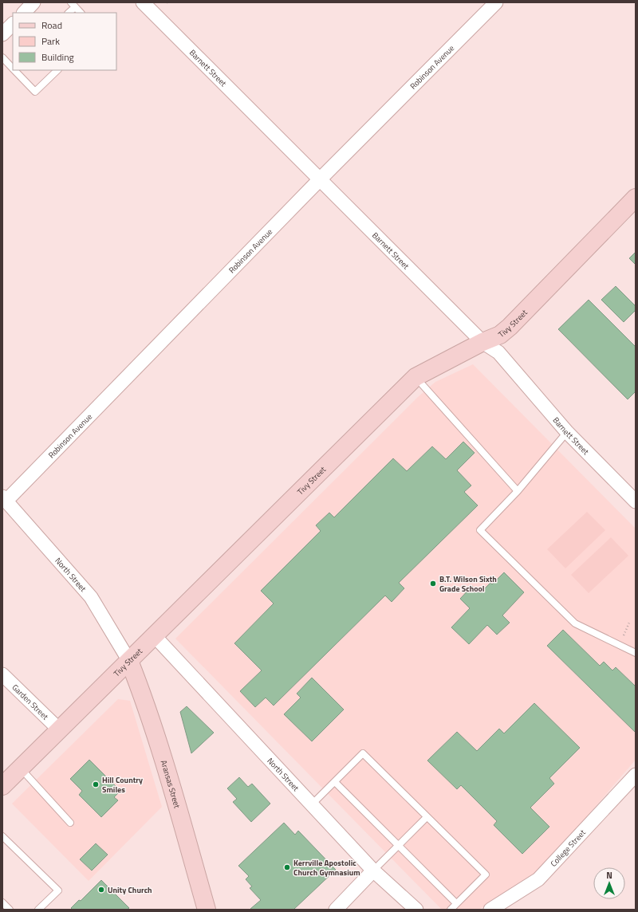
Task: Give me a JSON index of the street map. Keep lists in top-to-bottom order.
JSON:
{
  "streets": {
    "street": [
      "Robinson Avenue",
      "Barnett Street",
      "Tivy Street",
      "North Street",
      "Garden Street",
      "Aransas Street",
      "College Street"
    ]
  },
  "crossings": [
    ["Robinson Avenue", "Barnett Street"],
    ["Robinson Avenue", "North Street"],
    ["Barnett Street", "Tivy Street"],
    ["Tivy Street", "North Street"],
    ["Tivy Street", "Garden Street"],
    ["Tivy Street", "Aransas Street"],
    ["North Street", "Aransas Street"]
  ],
  "places": [
    "B.T. Wilson Sixth Grade School",
    "Hill Country Smiles",
    "Kerrville Apostolic Church Gymnasium",
    "Unity Church"
  ],
  "legend": ["Road", "Park", "Building"],
  "north": "top"
}
